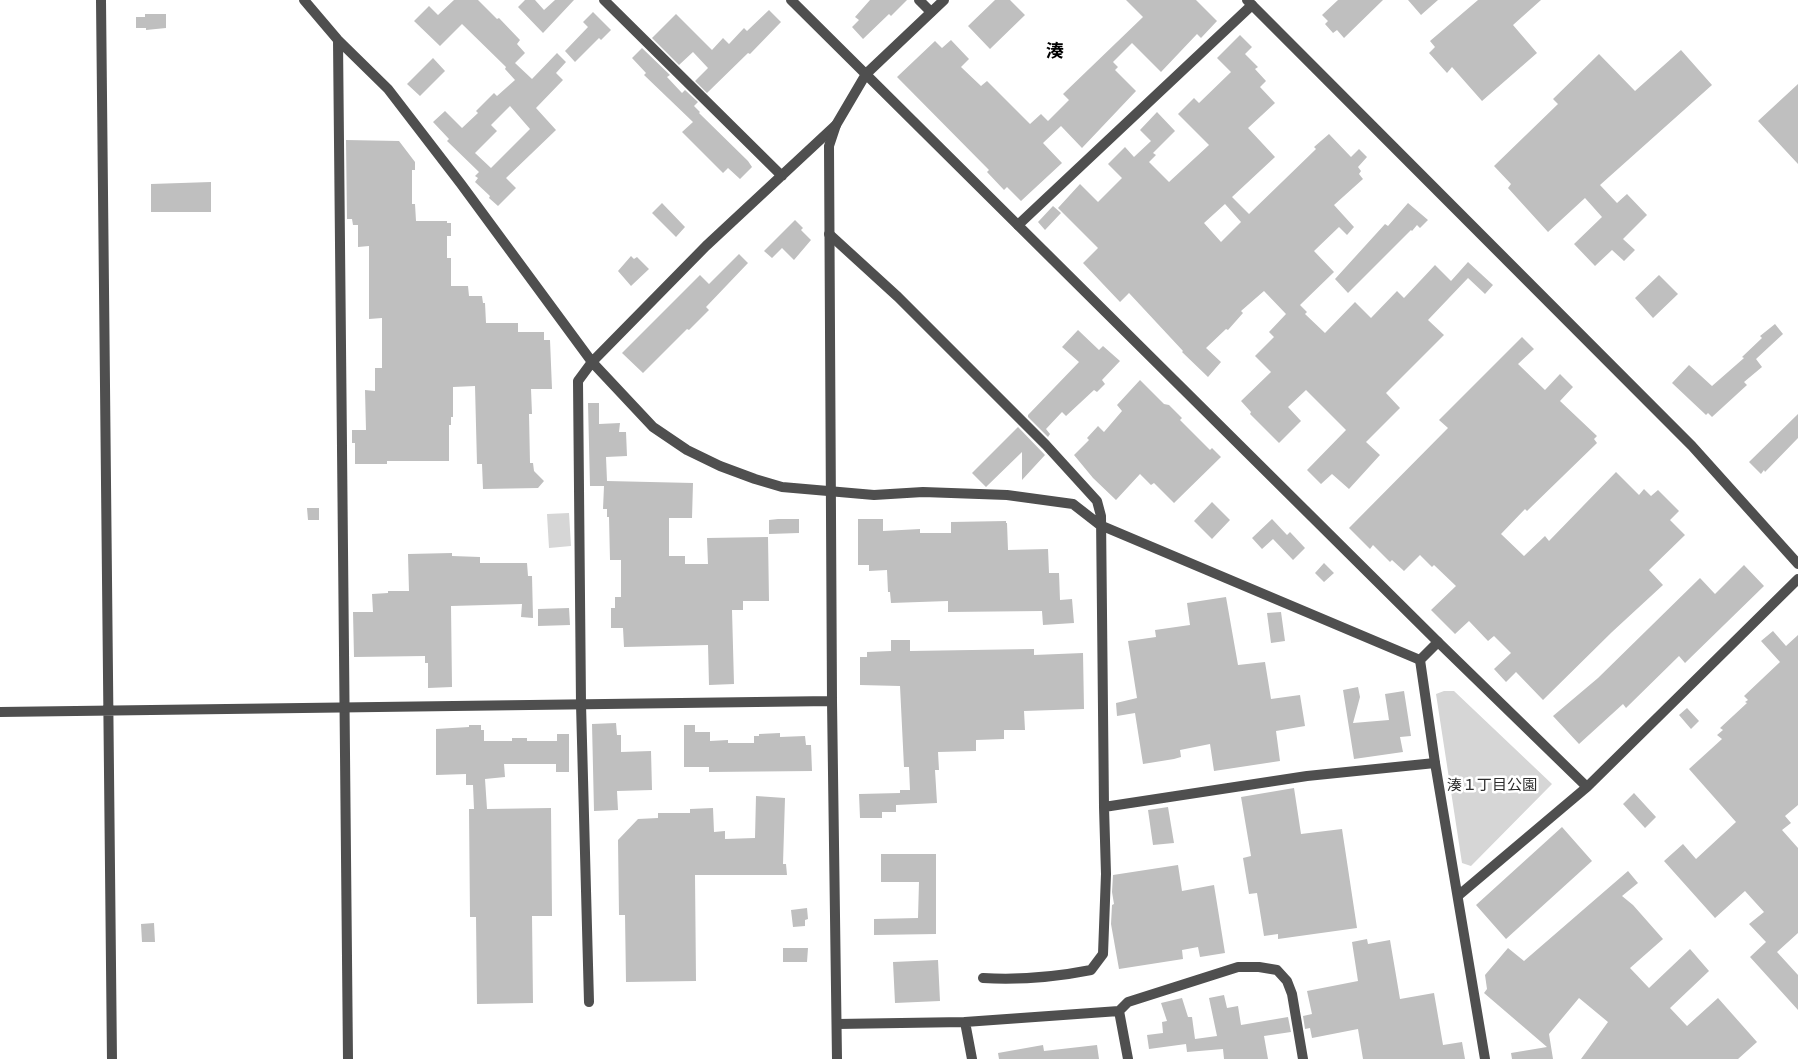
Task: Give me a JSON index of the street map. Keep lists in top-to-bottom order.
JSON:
{
  "districts": ["湊"],
  "parks": ["湊１丁目公園"]
}
